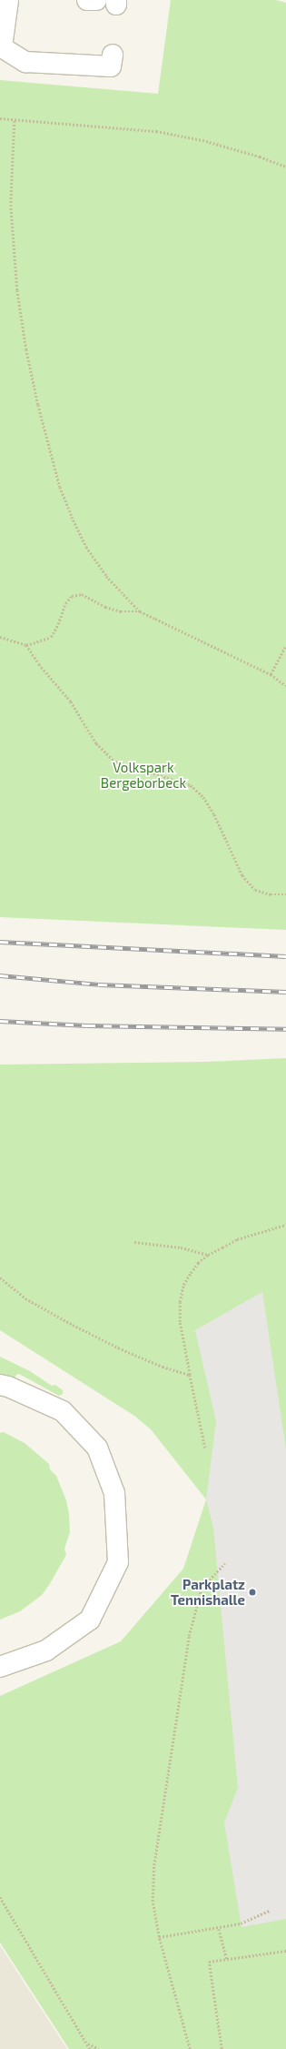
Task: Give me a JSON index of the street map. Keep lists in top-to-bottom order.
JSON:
{
  "parks": ["Volkspark Bergeborbeck"],
  "places": ["Parkplatz Tennishalle"]
}
